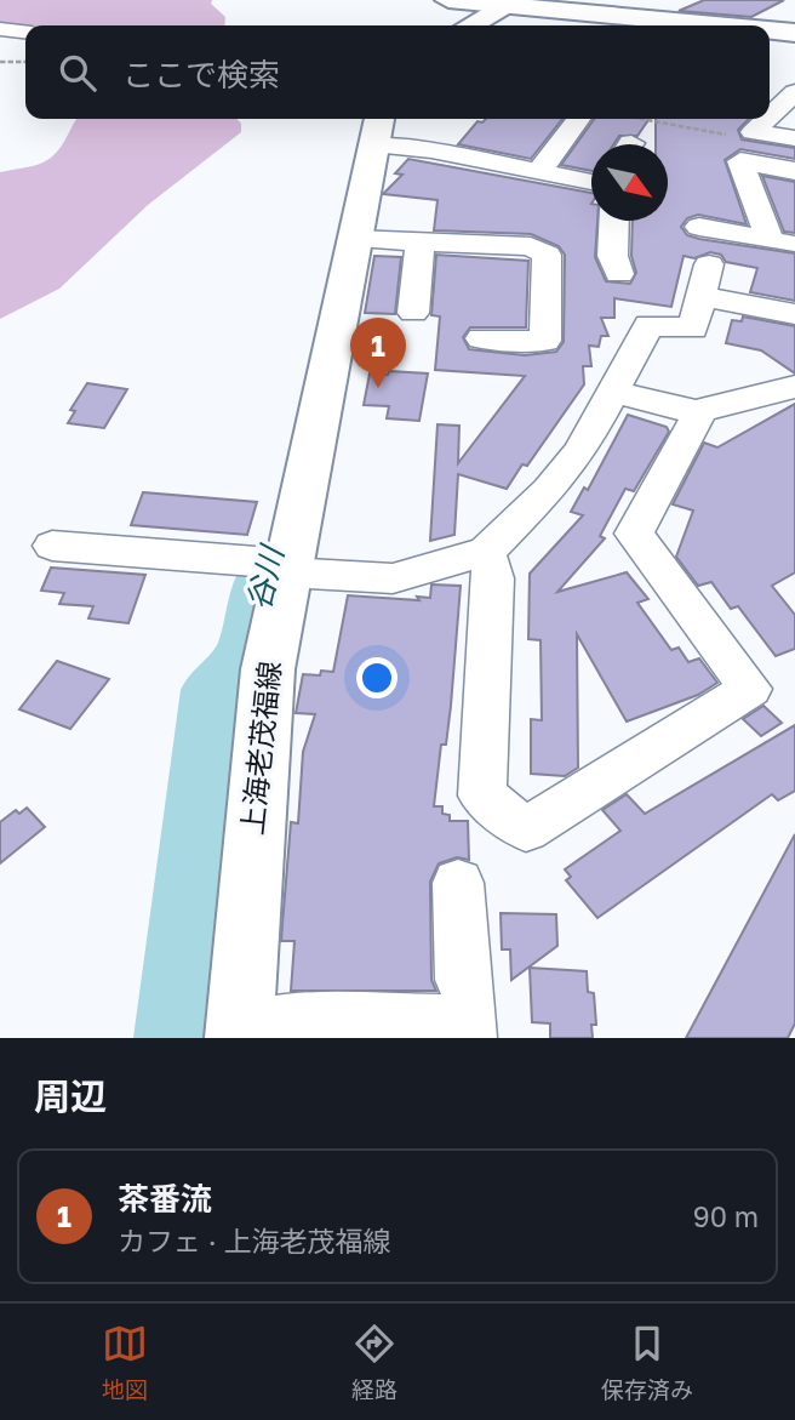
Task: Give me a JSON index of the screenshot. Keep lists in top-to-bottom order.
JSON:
{
  "streets": {
    "main road": ["上海老茂福線"]
  },
  "water": ["谷川"],
  "north": "bottom right",
  "page": {
    "search": "ここで検索",
    "pins": "1",
    "heading": "周辺",
    "list": [
      {
        "mark": "1",
        "name": "茶番流",
        "note": "カフェ · 上海老茂福線",
        "value": "90 m"
      }
    ],
    "nav": ["地図", "経路", "保存済み"]
  }
}
